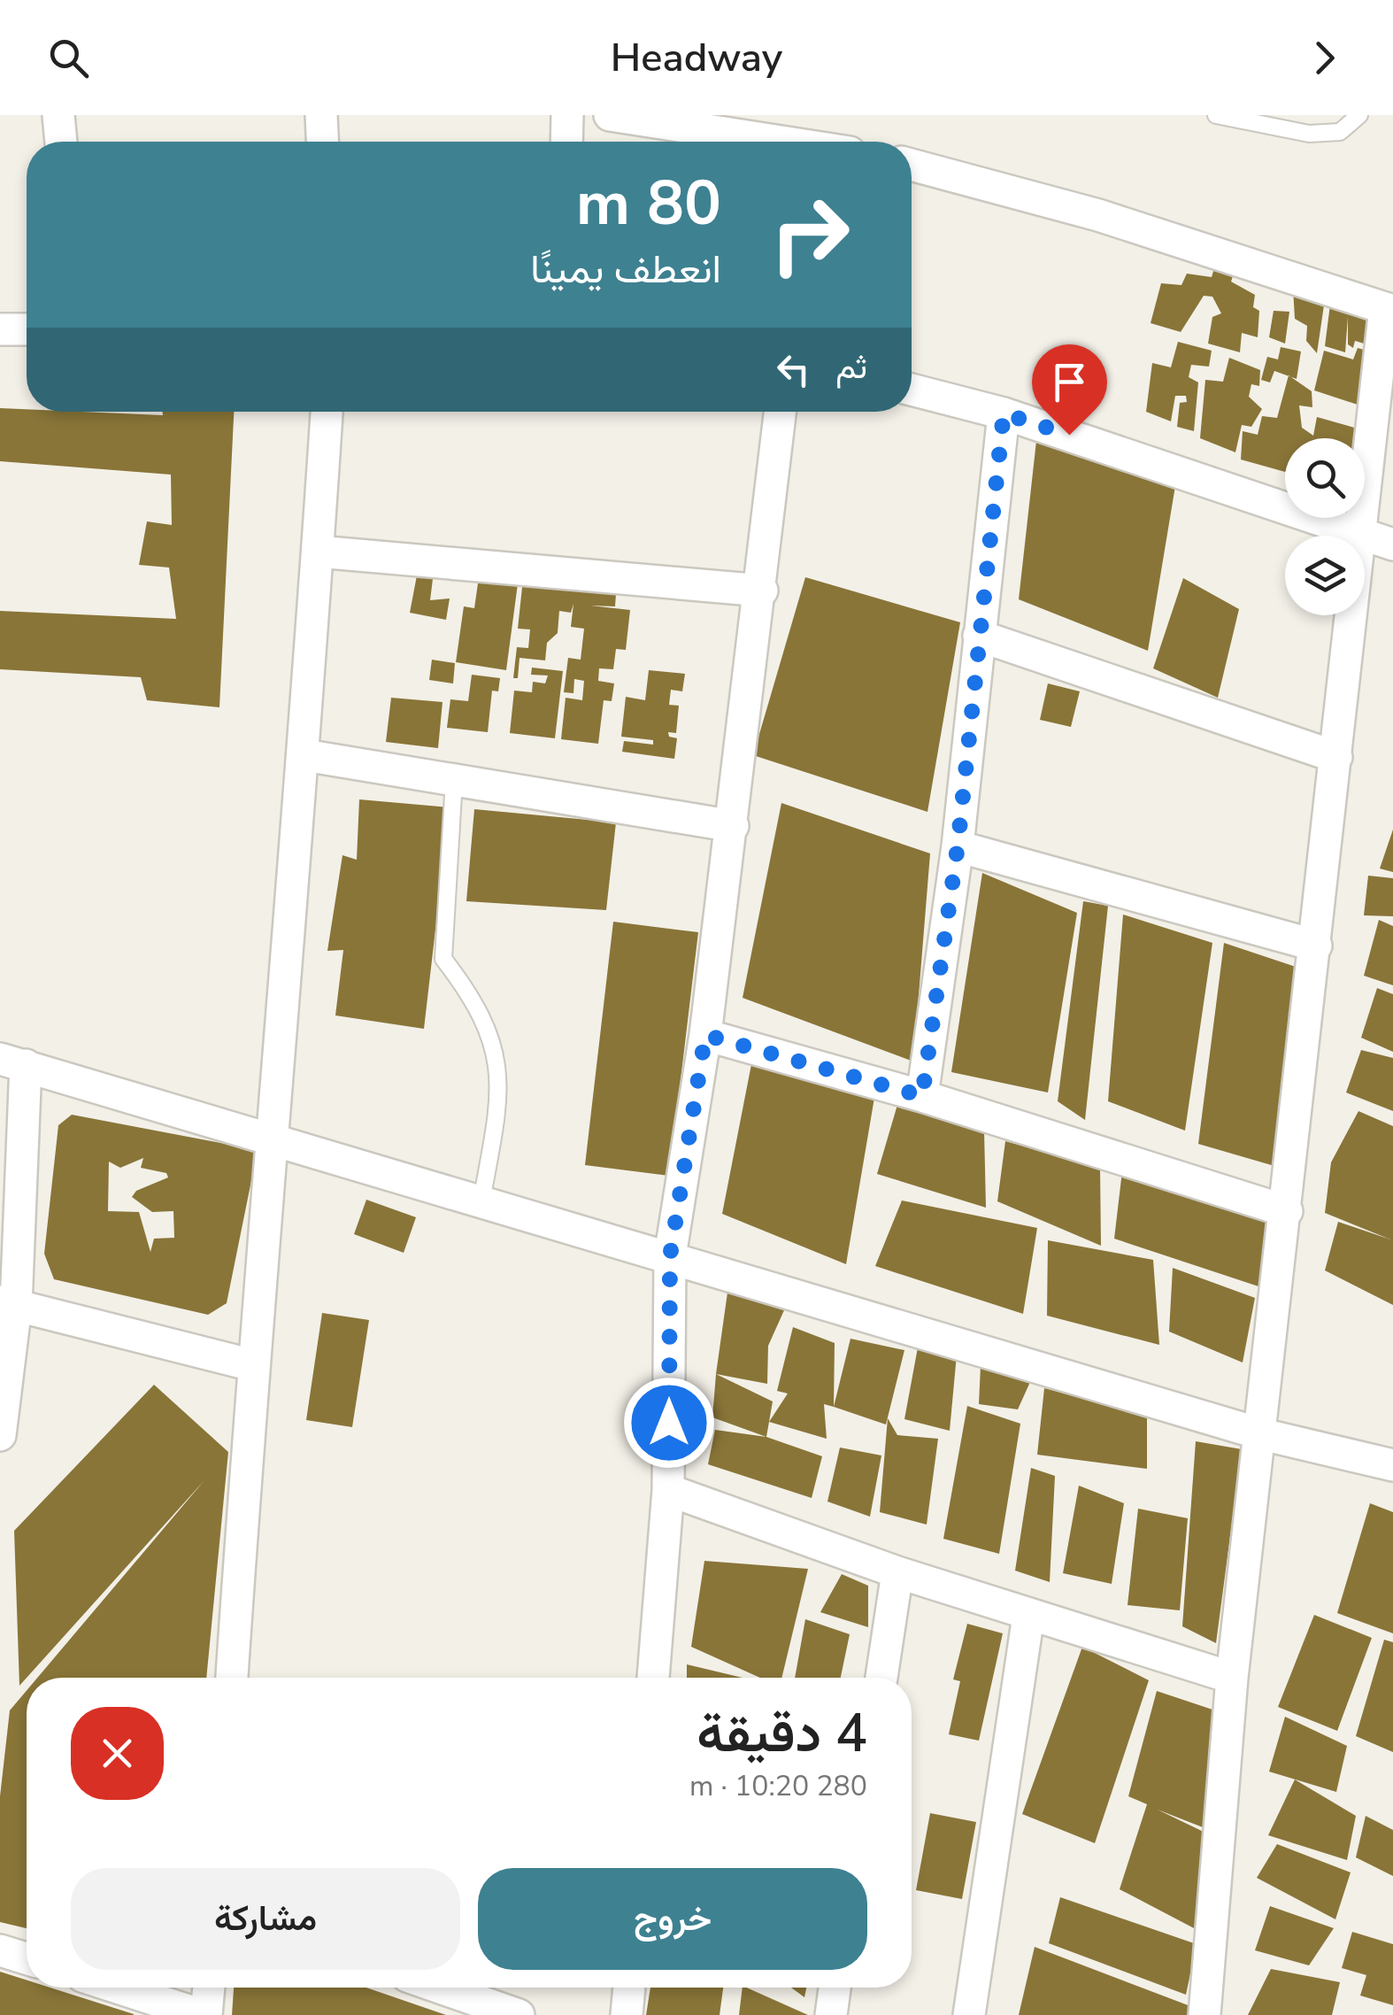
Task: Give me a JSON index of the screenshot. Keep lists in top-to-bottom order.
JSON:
{
  "page": {
    "header": "Headway",
    "turn": ["80 m", "انعطف يمينًا"],
    "then": "ثم",
    "heading": ["4 دقيقة", "280 m · 10:20"],
    "buttons": ["خروج", "مشاركة"]
  }
}
